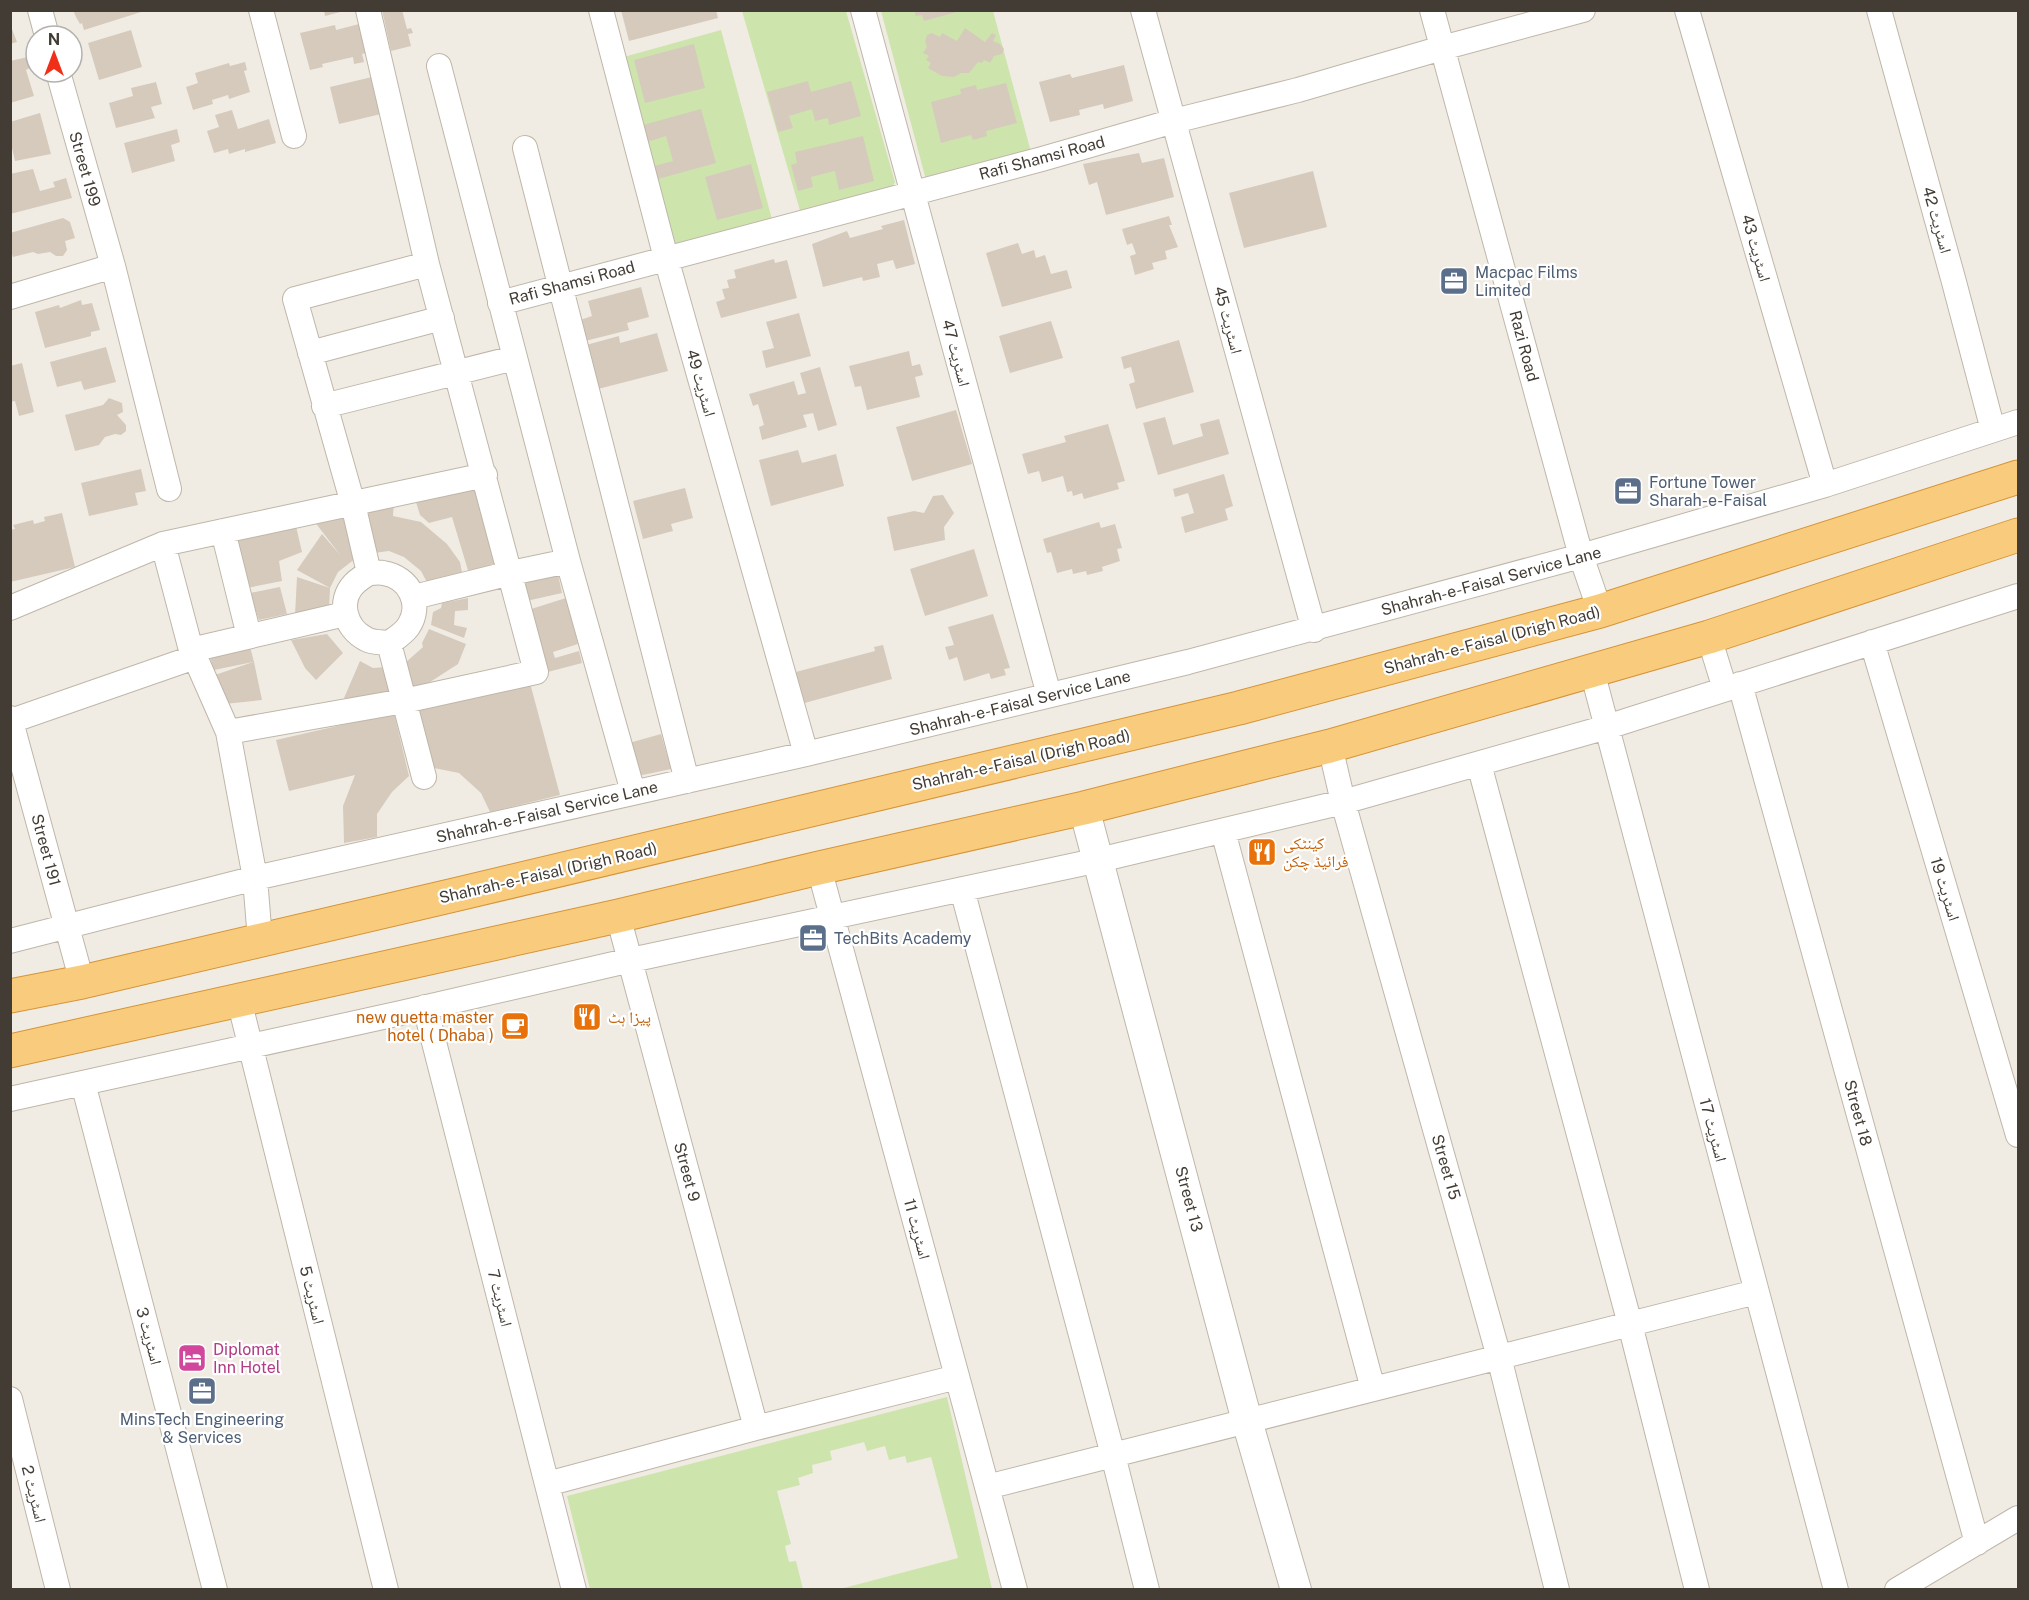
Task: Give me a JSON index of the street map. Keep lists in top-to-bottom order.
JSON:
{
  "streets": {
    "highway": ["Shahrah-e-Faisal (Drigh Road)"],
    "street": [
      "Rafi Shamsi Road",
      "Street 199",
      "اسٹریٹ 42",
      "اسٹریٹ 43",
      "اسٹریٹ 45",
      "Razi Road",
      "اسٹریٹ 47",
      "اسٹریٹ 49",
      "Shahrah-e-Faisal Service Lane",
      "Street 191",
      "اسٹریٹ 19",
      "Street 18",
      "اسٹریٹ 17",
      "Street 15",
      "Street 9",
      "Street 13",
      "اسٹریٹ 11",
      "اسٹریٹ 5",
      "اسٹریٹ 7",
      "اسٹریٹ 3",
      "اسٹریٹ 2"
    ]
  },
  "crossings": [
    ["Rafi Shamsi Road", "اسٹریٹ 45"],
    ["Rafi Shamsi Road", "Razi Road"],
    ["Rafi Shamsi Road", "اسٹریٹ 47"],
    ["Rafi Shamsi Road", "اسٹریٹ 49"],
    ["اسٹریٹ 42", "Shahrah-e-Faisal Service Lane"],
    ["اسٹریٹ 43", "Shahrah-e-Faisal Service Lane"],
    ["اسٹریٹ 45", "Shahrah-e-Faisal Service Lane"],
    ["Razi Road", "Shahrah-e-Faisal Service Lane"],
    ["Razi Road", "Shahrah-e-Faisal (Drigh Road)"],
    ["اسٹریٹ 47", "Shahrah-e-Faisal Service Lane"],
    ["اسٹریٹ 49", "Shahrah-e-Faisal Service Lane"],
    ["Shahrah-e-Faisal Service Lane", "Street 191"],
    ["Shahrah-e-Faisal (Drigh Road)", "Street 191"]
  ],
  "places": {
    "office": [
      "Macpac Films Limited",
      "Fortune Tower Sharah-e-Faisal",
      "TechBits Academy",
      "MinsTech Engineering & Services"
    ],
    "restaurant": ["کینٹکی فرائیڈ چکن", "پیزا ہٹ"],
    "cafe": ["new quetta master hotel ( Dhaba )"],
    "hotel": ["Diplomat Inn Hotel"]
  },
  "north": "top"
}
